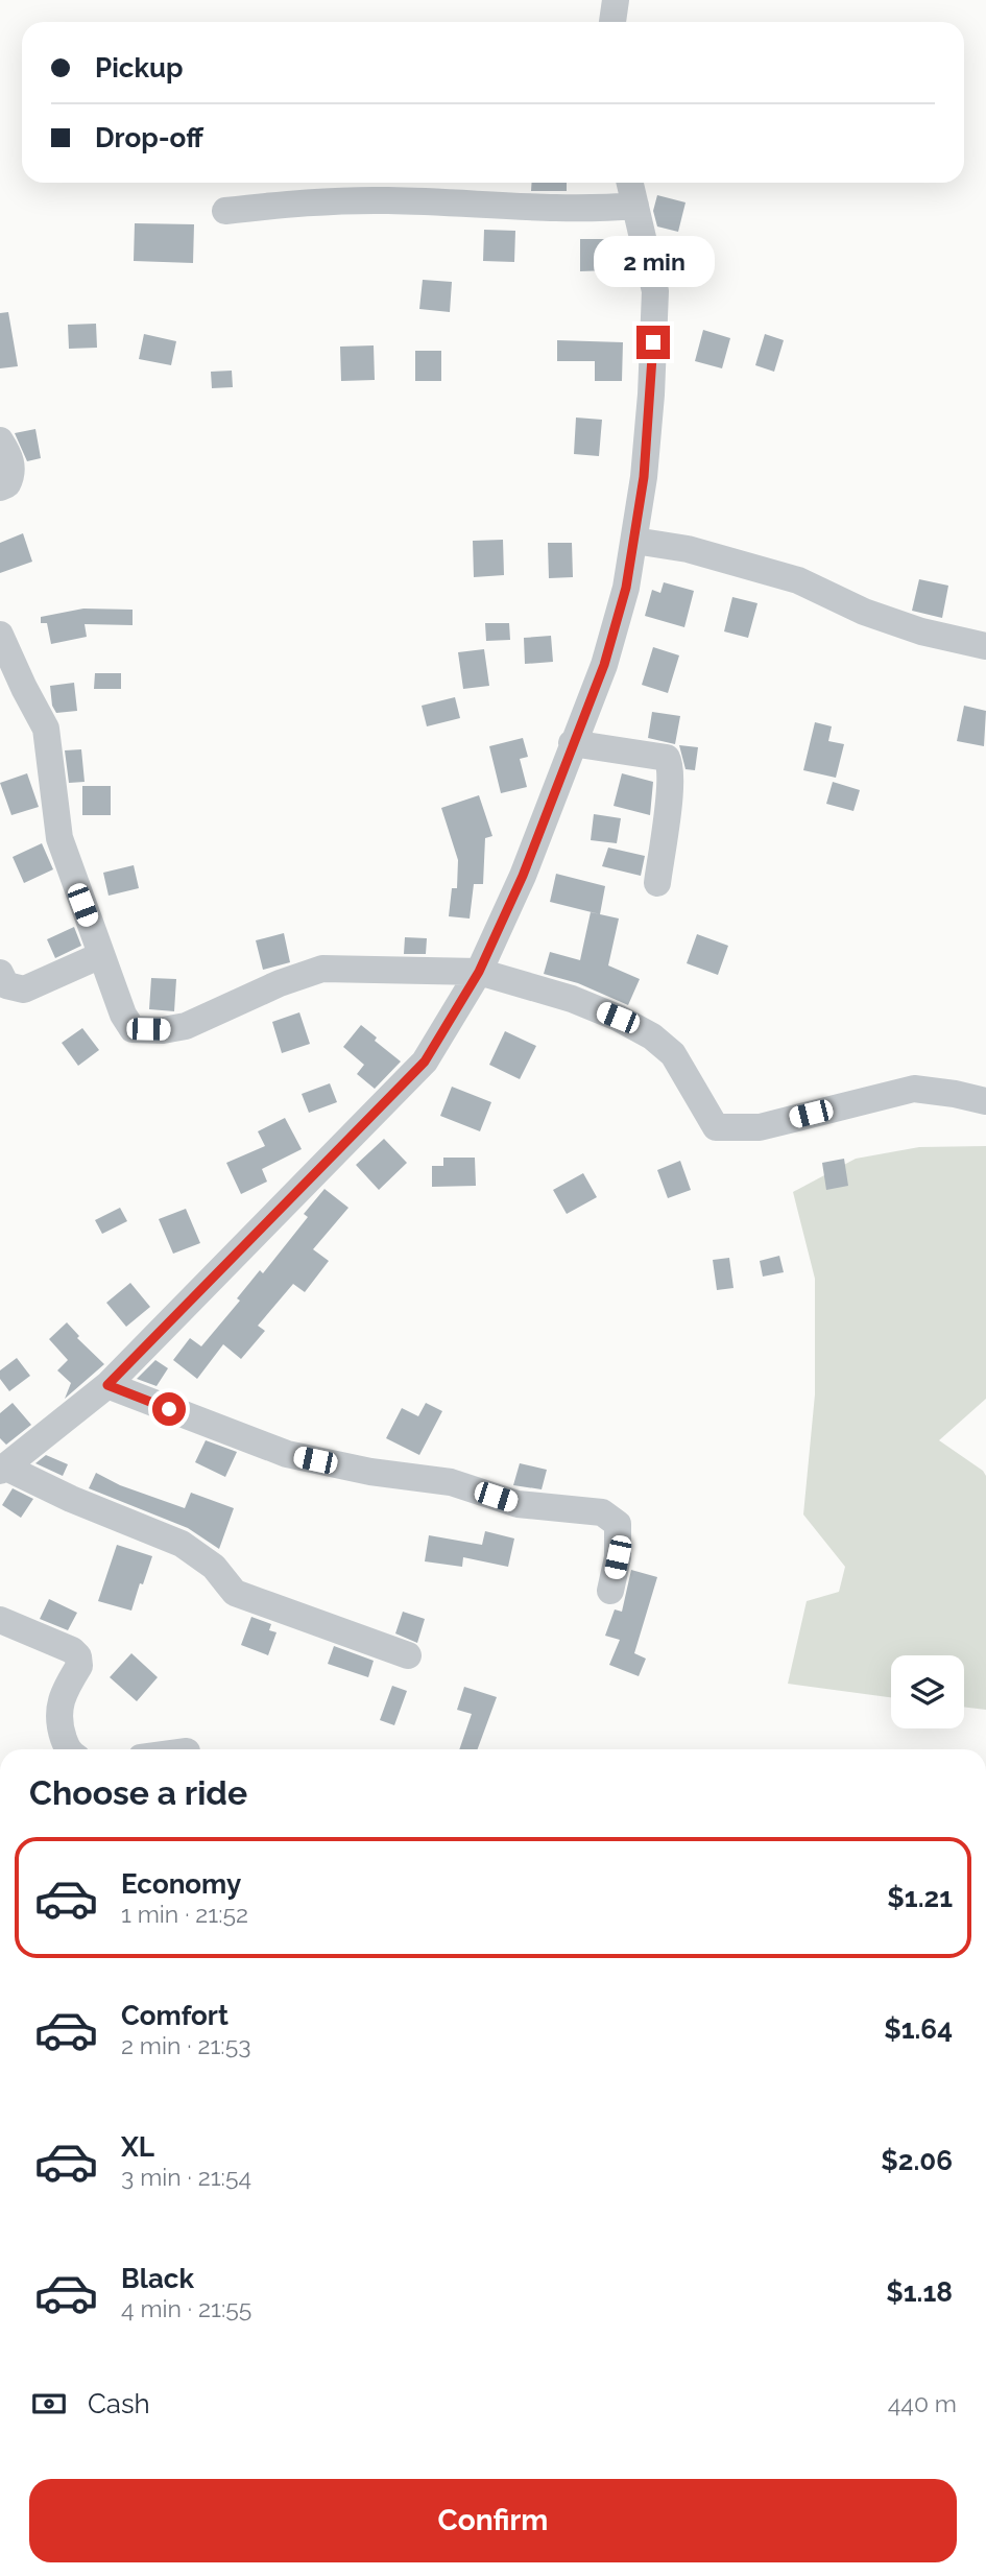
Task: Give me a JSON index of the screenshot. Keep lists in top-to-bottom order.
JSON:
{
  "page": {
    "banner": ["Pickup", "Drop-off"],
    "bubble": "2 min",
    "heading": "Choose a ride",
    "list": [
      {
        "name": "Economy",
        "note": "1 min · 21:52",
        "value": "$1.21"
      },
      {
        "name": "Comfort",
        "note": "2 min · 21:53",
        "value": "$1.64"
      },
      {
        "name": "XL",
        "note": "3 min · 21:54",
        "value": "$2.06"
      },
      {
        "name": "Black",
        "note": "4 min · 21:55",
        "value": "$1.18"
      }
    ],
    "pay": ["Cash", "440 m"],
    "buttons": "Confirm"
  }
}
